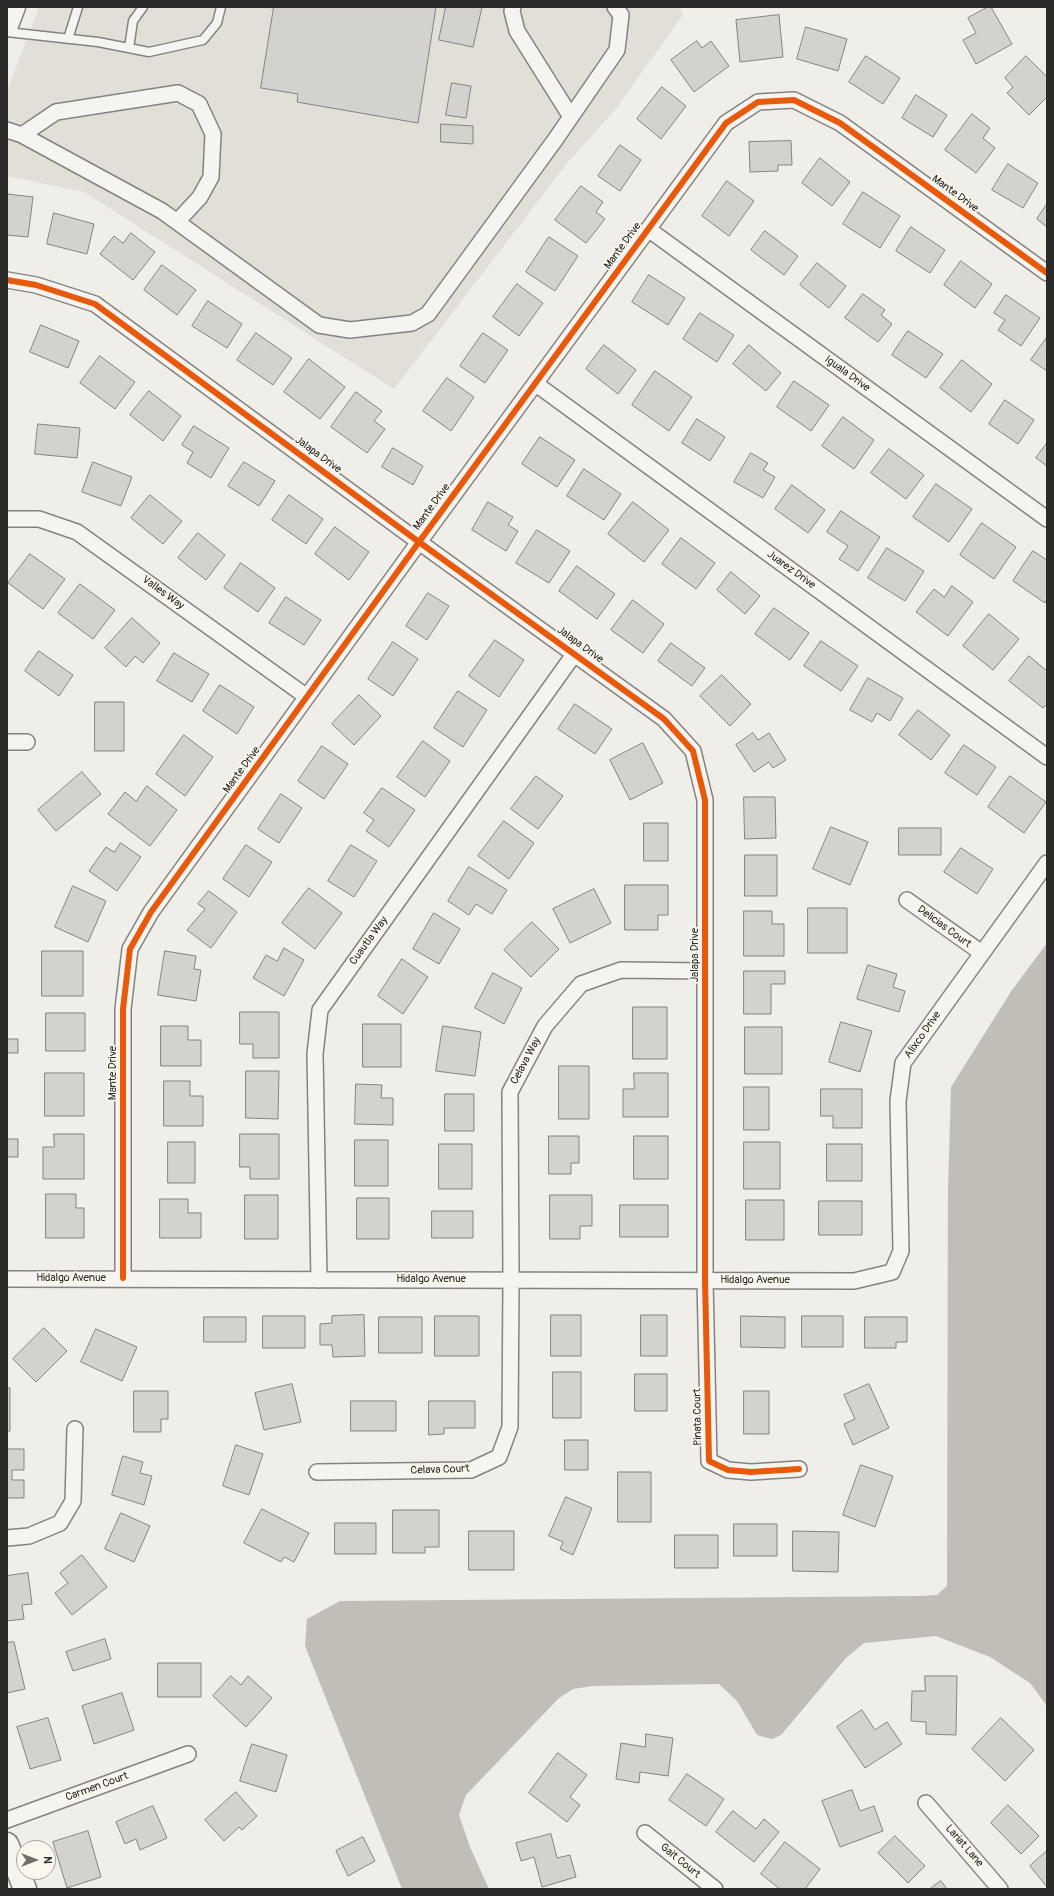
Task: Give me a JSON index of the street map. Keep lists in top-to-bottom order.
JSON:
{
  "streets": {
    "street": [
      "Mante Drive",
      "Iguala Drive",
      "Jalapa Drive",
      "Juarez Drive",
      "Valles Way",
      "Delicias Court",
      "Cuautla Way",
      "Alixco Drive",
      "Celava Way",
      "Hidalgo Avenue",
      "Pinata Court",
      "Celava Court",
      "Carmen Court",
      "Lariat Lane",
      "Gait Court"
    ]
  },
  "crossings": [
    ["Mante Drive", "Iguala Drive"],
    ["Mante Drive", "Jalapa Drive"],
    ["Mante Drive", "Juarez Drive"],
    ["Mante Drive", "Valles Way"],
    ["Mante Drive", "Hidalgo Avenue"],
    ["Jalapa Drive", "Cuautla Way"],
    ["Jalapa Drive", "Celava Way"],
    ["Jalapa Drive", "Hidalgo Avenue"],
    ["Jalapa Drive", "Pinata Court"],
    ["Delicias Court", "Alixco Drive"],
    ["Cuautla Way", "Hidalgo Avenue"],
    ["Alixco Drive", "Hidalgo Avenue"],
    ["Celava Way", "Hidalgo Avenue"],
    ["Celava Way", "Celava Court"],
    ["Hidalgo Avenue", "Pinata Court"],
    ["Hidalgo Avenue", "Celava Court"]
  ],
  "north": "right"
}
